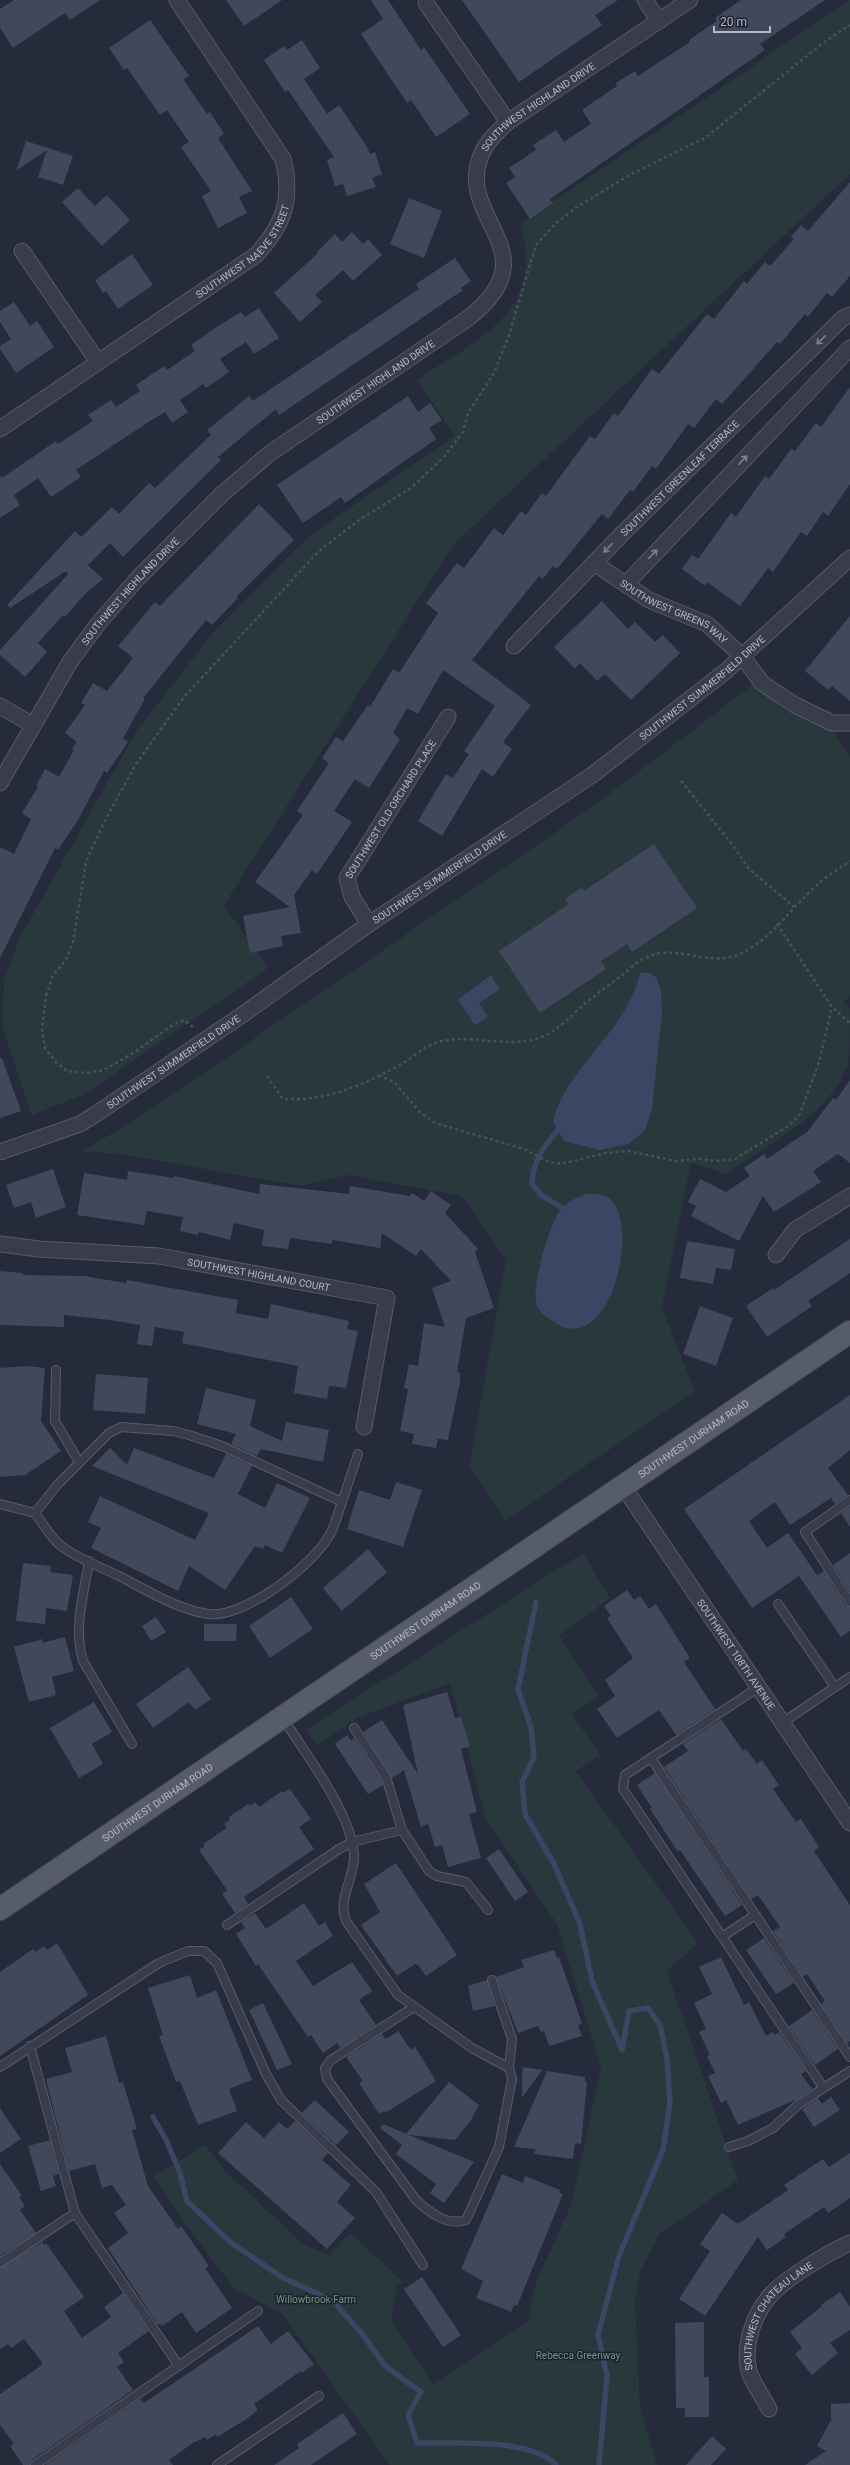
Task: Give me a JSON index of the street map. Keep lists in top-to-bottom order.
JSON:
{
  "streets": {
    "main road": ["SOUTHWEST DURHAM ROAD"],
    "street": [
      "SOUTHWEST HIGHLAND DRIVE",
      "SOUTHWEST NAEVE STREET",
      "SOUTHWEST GREENLEAF TERRACE",
      "SOUTHWEST GREENS WAY",
      "SOUTHWEST SUMMERFIELD DRIVE",
      "SOUTHWEST OLD ORCHARD PLACE",
      "SOUTHWEST HIGHLAND COURT",
      "SOUTHWEST 108TH AVENUE",
      "SOUTHWEST CHATEAU LANE"
    ]
  },
  "crossings": [
    ["SOUTHWEST GREENLEAF TERRACE", "SOUTHWEST GREENS WAY"],
    ["SOUTHWEST GREENS WAY", "SOUTHWEST SUMMERFIELD DRIVE"],
    ["SOUTHWEST SUMMERFIELD DRIVE", "SOUTHWEST OLD ORCHARD PLACE"],
    ["SOUTHWEST DURHAM ROAD", "SOUTHWEST 108TH AVENUE"]
  ],
  "parks": ["Willowbrook Farm", "Rebecca Greenway"],
  "scale_bar": "20 m"
}
